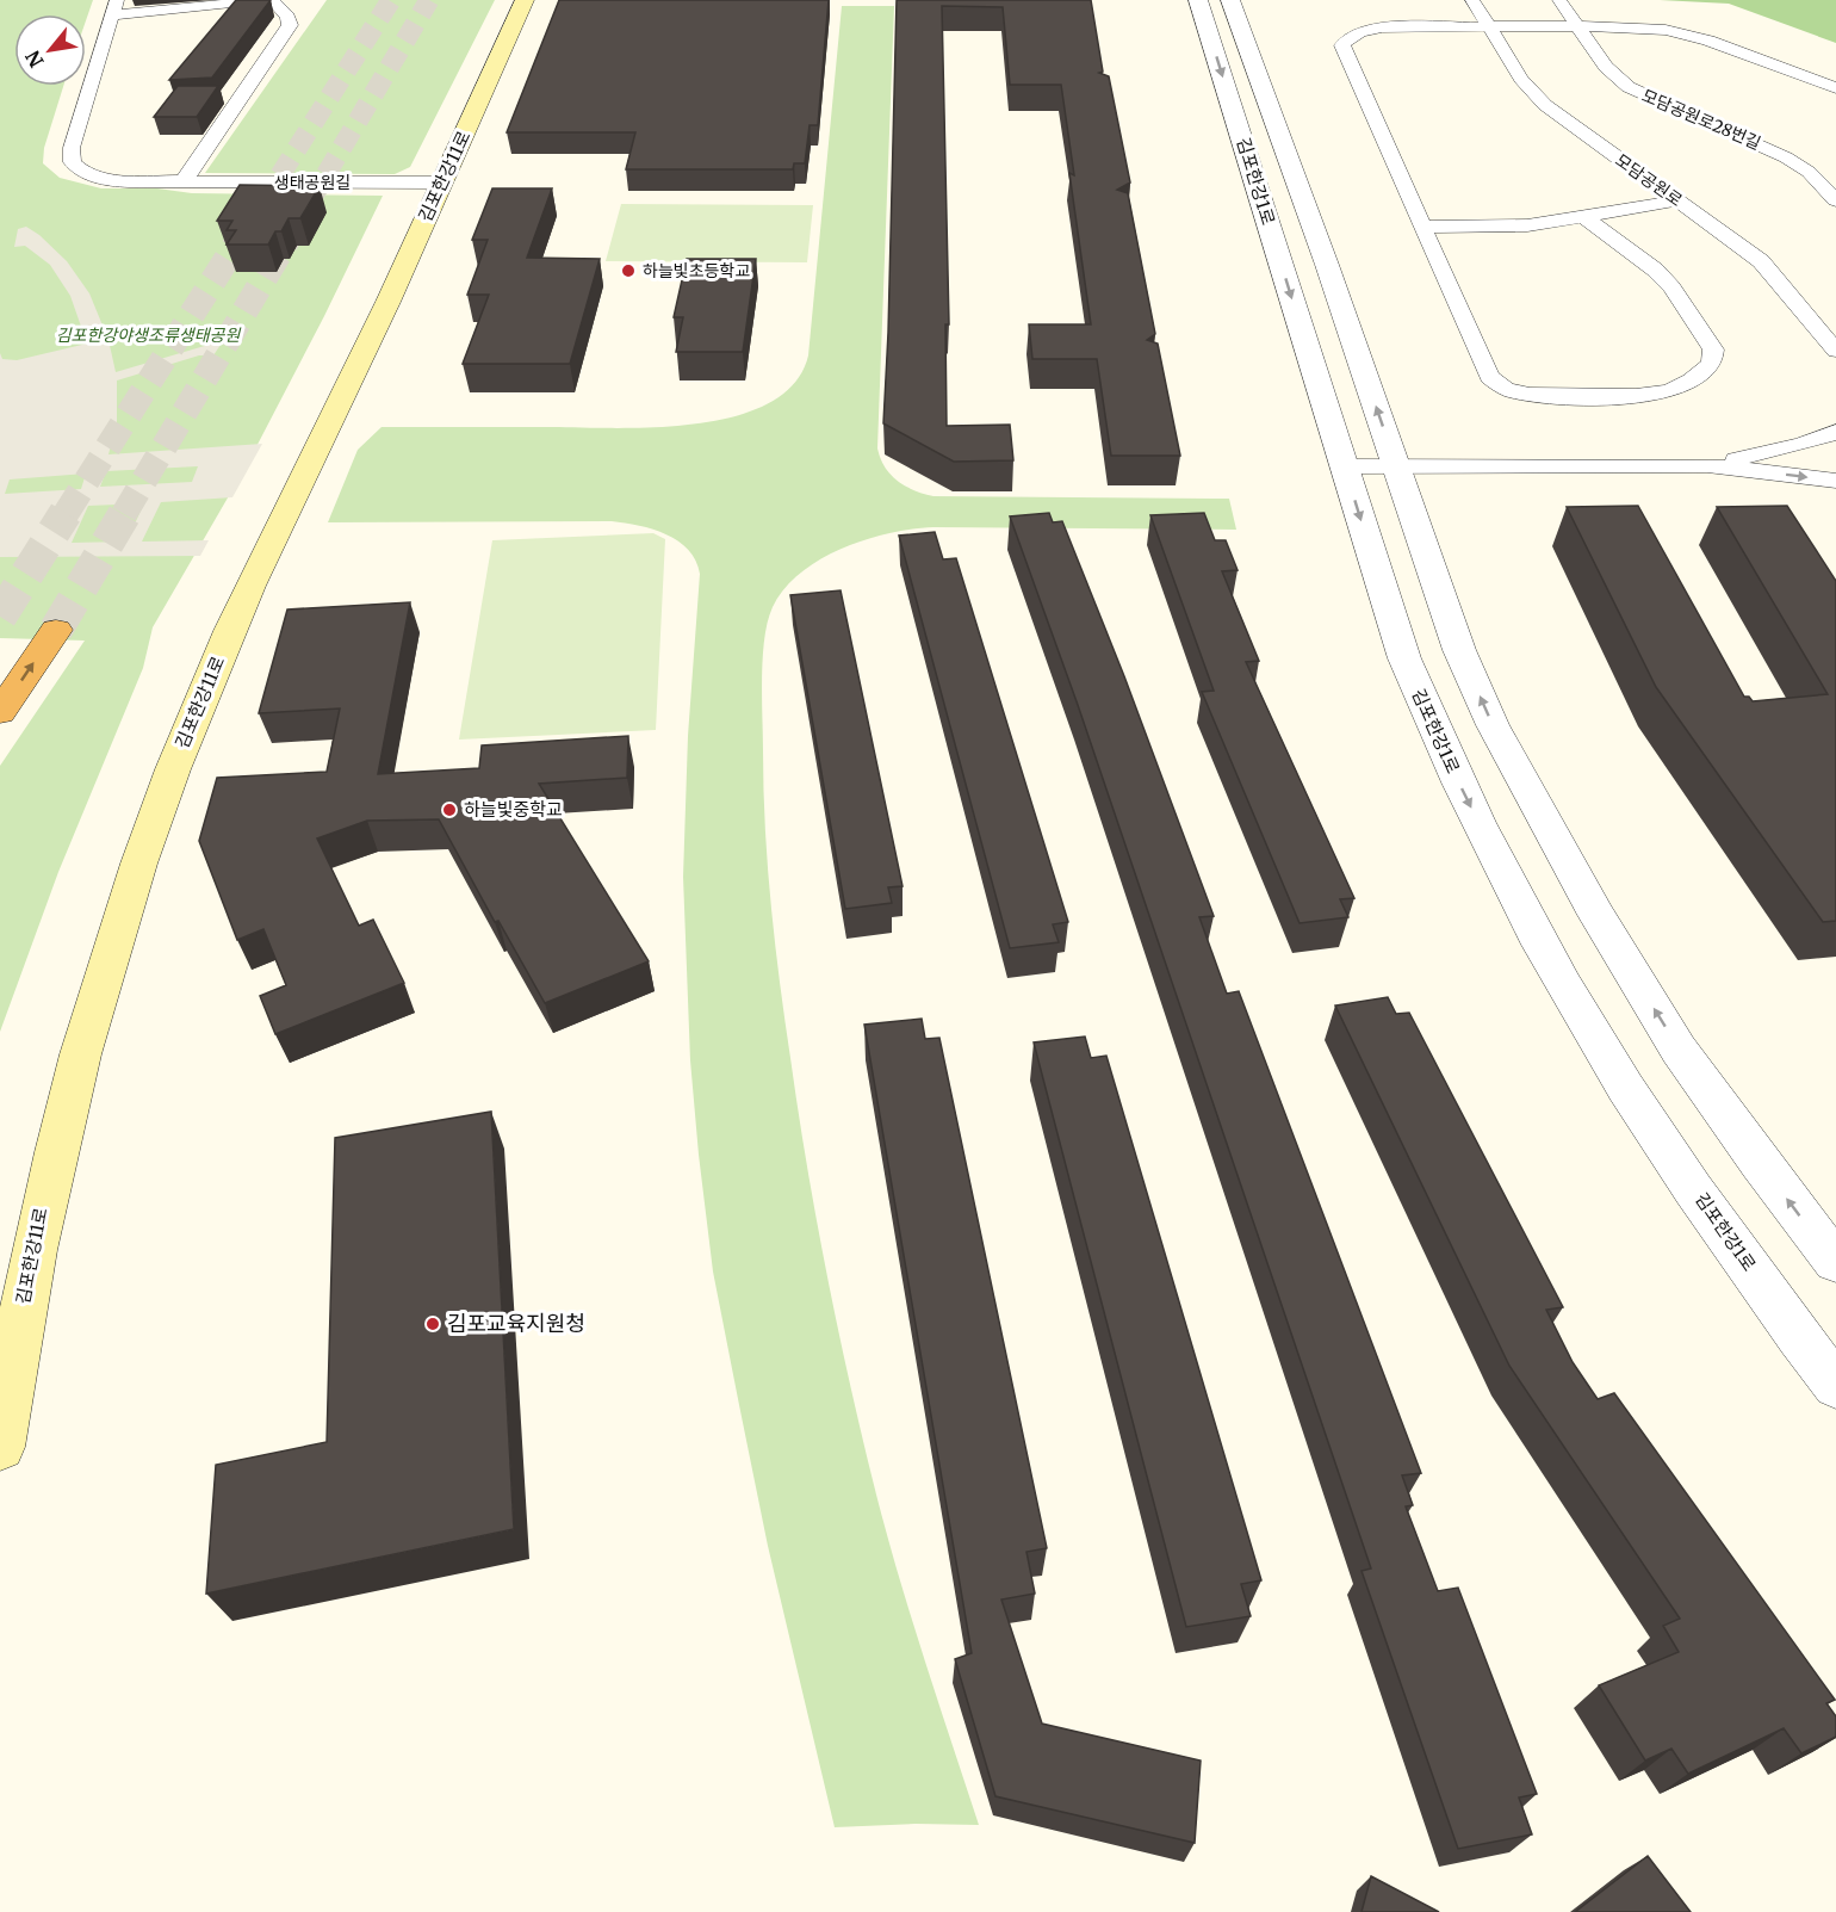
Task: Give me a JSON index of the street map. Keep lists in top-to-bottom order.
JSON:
{
  "streets": {
    "main road": ["김포한강11로"],
    "street": [
      "모담공원로28번길",
      "모담공원로",
      "김포한강1로",
      "생태공원길"
    ]
  },
  "crossings": [
    ["김포한강11로", "생태공원길"]
  ],
  "parks": ["김포한강야생조류생태공원"],
  "places": ["하늘빛초등학교", "하늘빛중학교", "김포교육지원청"],
  "north": "bottom left"
}
